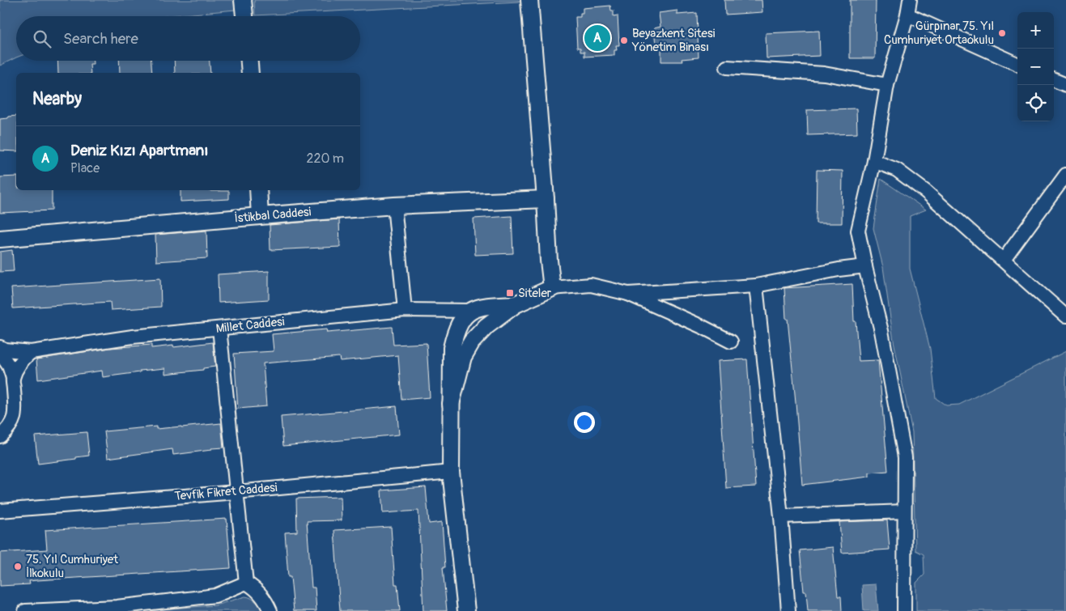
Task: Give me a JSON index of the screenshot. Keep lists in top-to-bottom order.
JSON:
{
  "streets": {
    "street": ["İstikbal Caddesi", "Millet Caddesi", "Tevfik Fikret Caddesi"]
  },
  "places": {
    "other": ["Gürpınar 75. Yıl Cumhuriyet Ortaokulu", "Beyazkent Sitesi Yönetim Binası", "75. Yıl Cumhuriyet İlkokulu"],
    "transit": ["Siteler"]
  },
  "page": {
    "map_buttons": ["+", "−"],
    "search": "Search here",
    "pins": "A",
    "heading": "Nearby",
    "list": [
      {
        "mark": "A",
        "name": "Deniz Kızı Apartmanı",
        "note": "Place",
        "value": "220 m"
      }
    ]
  }
}
